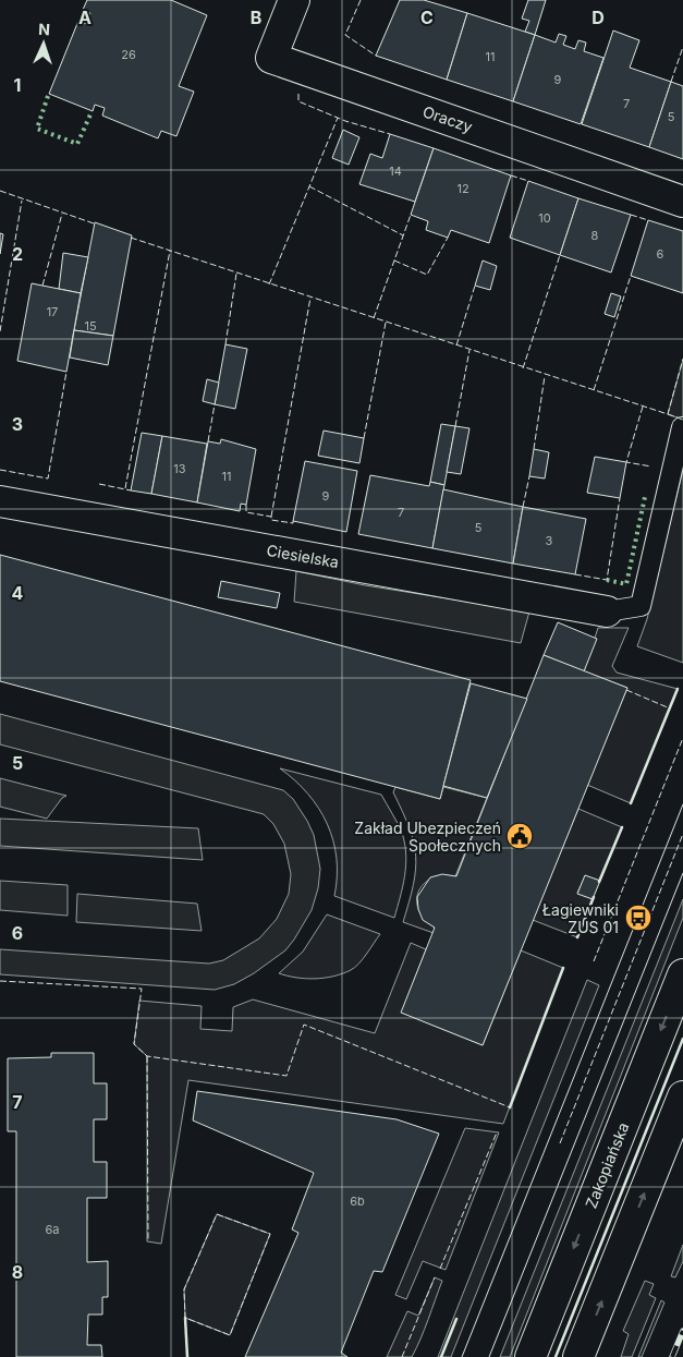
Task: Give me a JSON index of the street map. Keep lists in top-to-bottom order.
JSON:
{
  "streets": {
    "street": ["Oraczy", "Ciesielska", "Zakopiańska"]
  },
  "places": {
    "public building": ["Zakład Ubezpieczeń Społecznych"],
    "bus stop": ["Łagiewniki ZUS 01"]
  },
  "house_numbers": [
    "26",
    "11",
    "9",
    "7",
    "5",
    "14",
    "12",
    "10",
    "8",
    "6",
    "17",
    "15",
    "13",
    "11",
    "9",
    "7",
    "5",
    "3",
    "6b",
    "6a"
  ],
  "north": "top",
  "grid": {
    "columns": [
      "A",
      "B",
      "C",
      "D"
    ],
    "rows": [
      "1",
      "2",
      "3",
      "4",
      "5",
      "6",
      "7",
      "8"
    ]
  }
}
